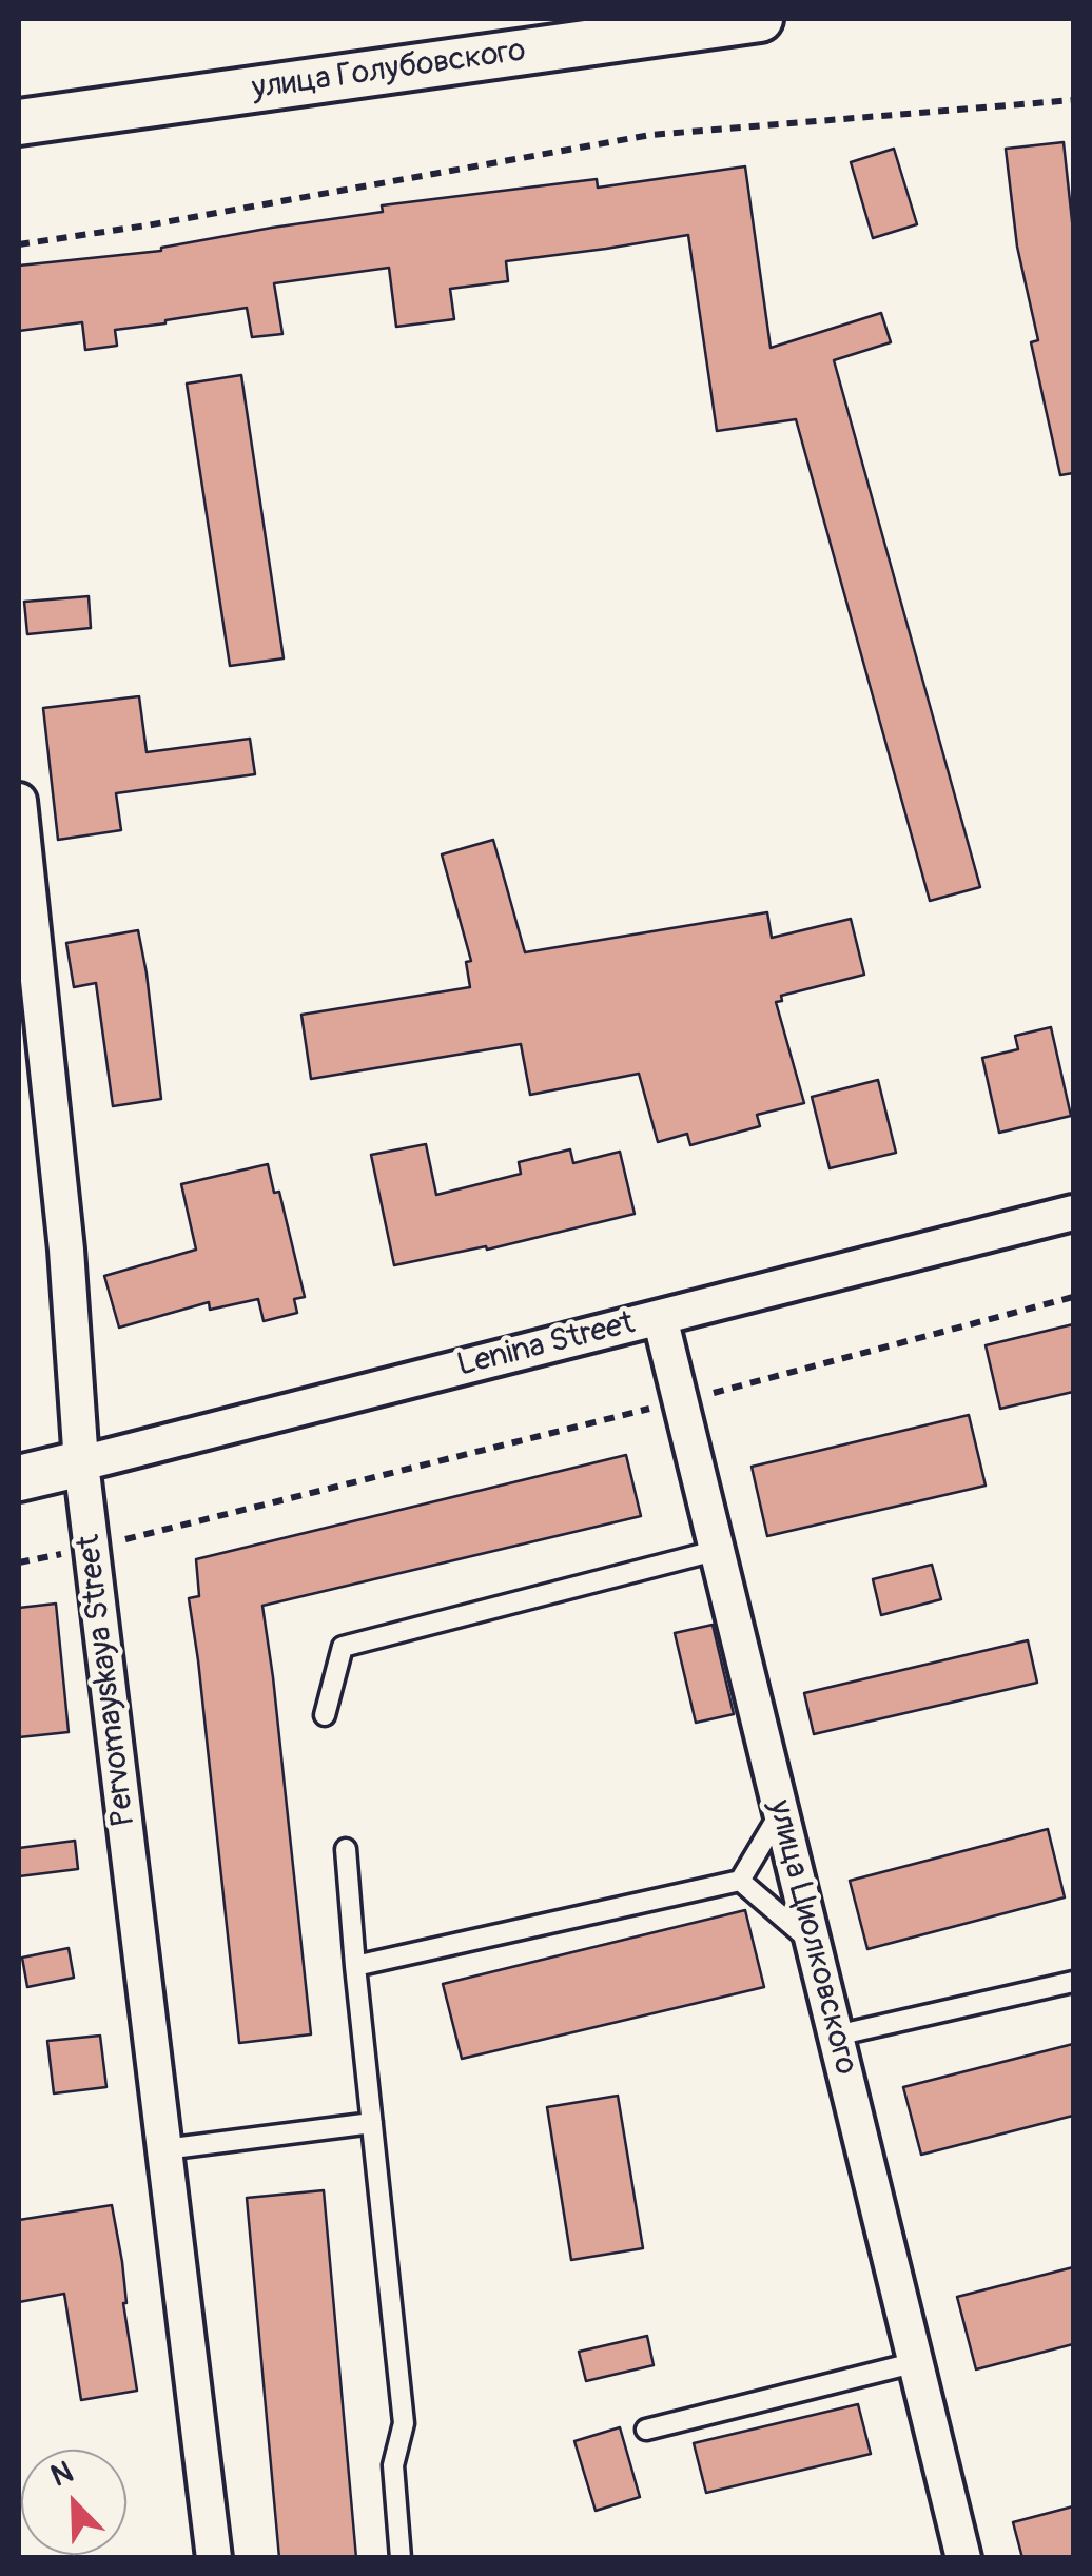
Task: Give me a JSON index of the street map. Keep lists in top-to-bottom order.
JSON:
{
  "streets": {
    "street": [
      "улица Голубовского",
      "Lenina Street",
      "Pervomayskaya Street",
      "улица Циолковского"
    ]
  },
  "crossings": [
    ["Lenina Street", "Pervomayskaya Street"],
    ["Lenina Street", "улица Циолковского"]
  ],
  "north": "top left"
}
